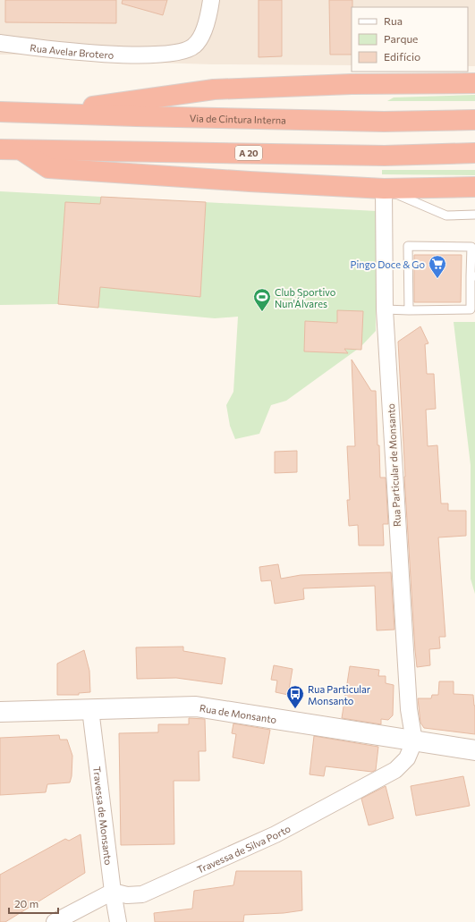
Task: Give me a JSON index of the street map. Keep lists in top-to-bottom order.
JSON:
{
  "streets": {
    "highway": ["Via de Cintura Interna", "A 20"],
    "street": [
      "Rua Avelar Brotero",
      "Rua Particular de Monsanto",
      "Rua de Monsanto",
      "Travessa de Monsanto",
      "Travessa de Silva Porto"
    ]
  },
  "crossings": [
    ["Rua Particular de Monsanto", "Rua de Monsanto"],
    ["Rua Particular de Monsanto", "Travessa de Silva Porto"],
    ["Rua de Monsanto", "Travessa de Monsanto"],
    ["Rua de Monsanto", "Travessa de Silva Porto"],
    ["Travessa de Monsanto", "Travessa de Silva Porto"]
  ],
  "places": {
    "supermarket": ["Pingo Doce & Go"],
    "sports": ["Club Sportivo Nun'Álvares"],
    "bus stop": ["Rua Particular Monsanto"]
  },
  "legend": ["Rua", "Parque", "Edifício"],
  "scale_bar": "20 m"
}
